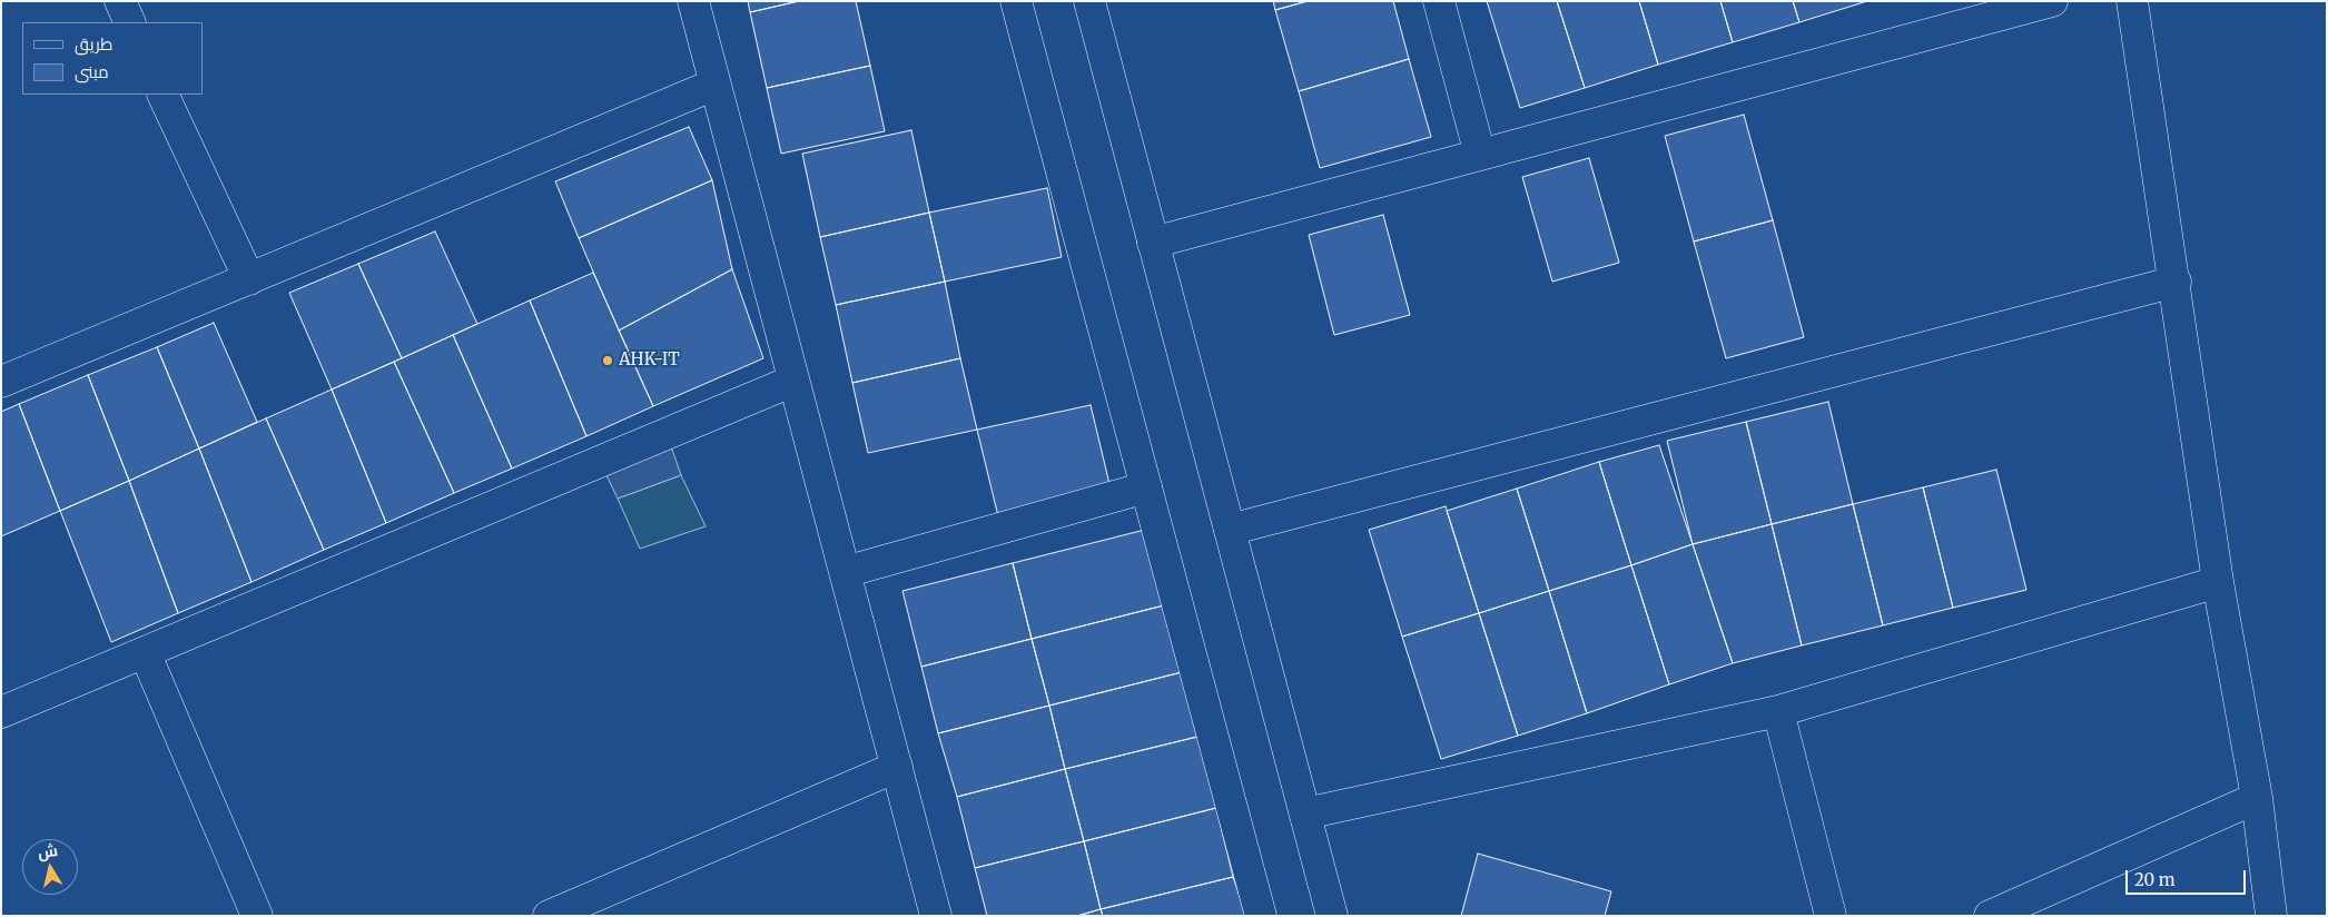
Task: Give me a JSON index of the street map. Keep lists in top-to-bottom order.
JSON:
{
  "places": ["AHK-IT"],
  "legend": ["طريق", "مبنى"],
  "scale_bar": "20 m",
  "north": "top"
}
